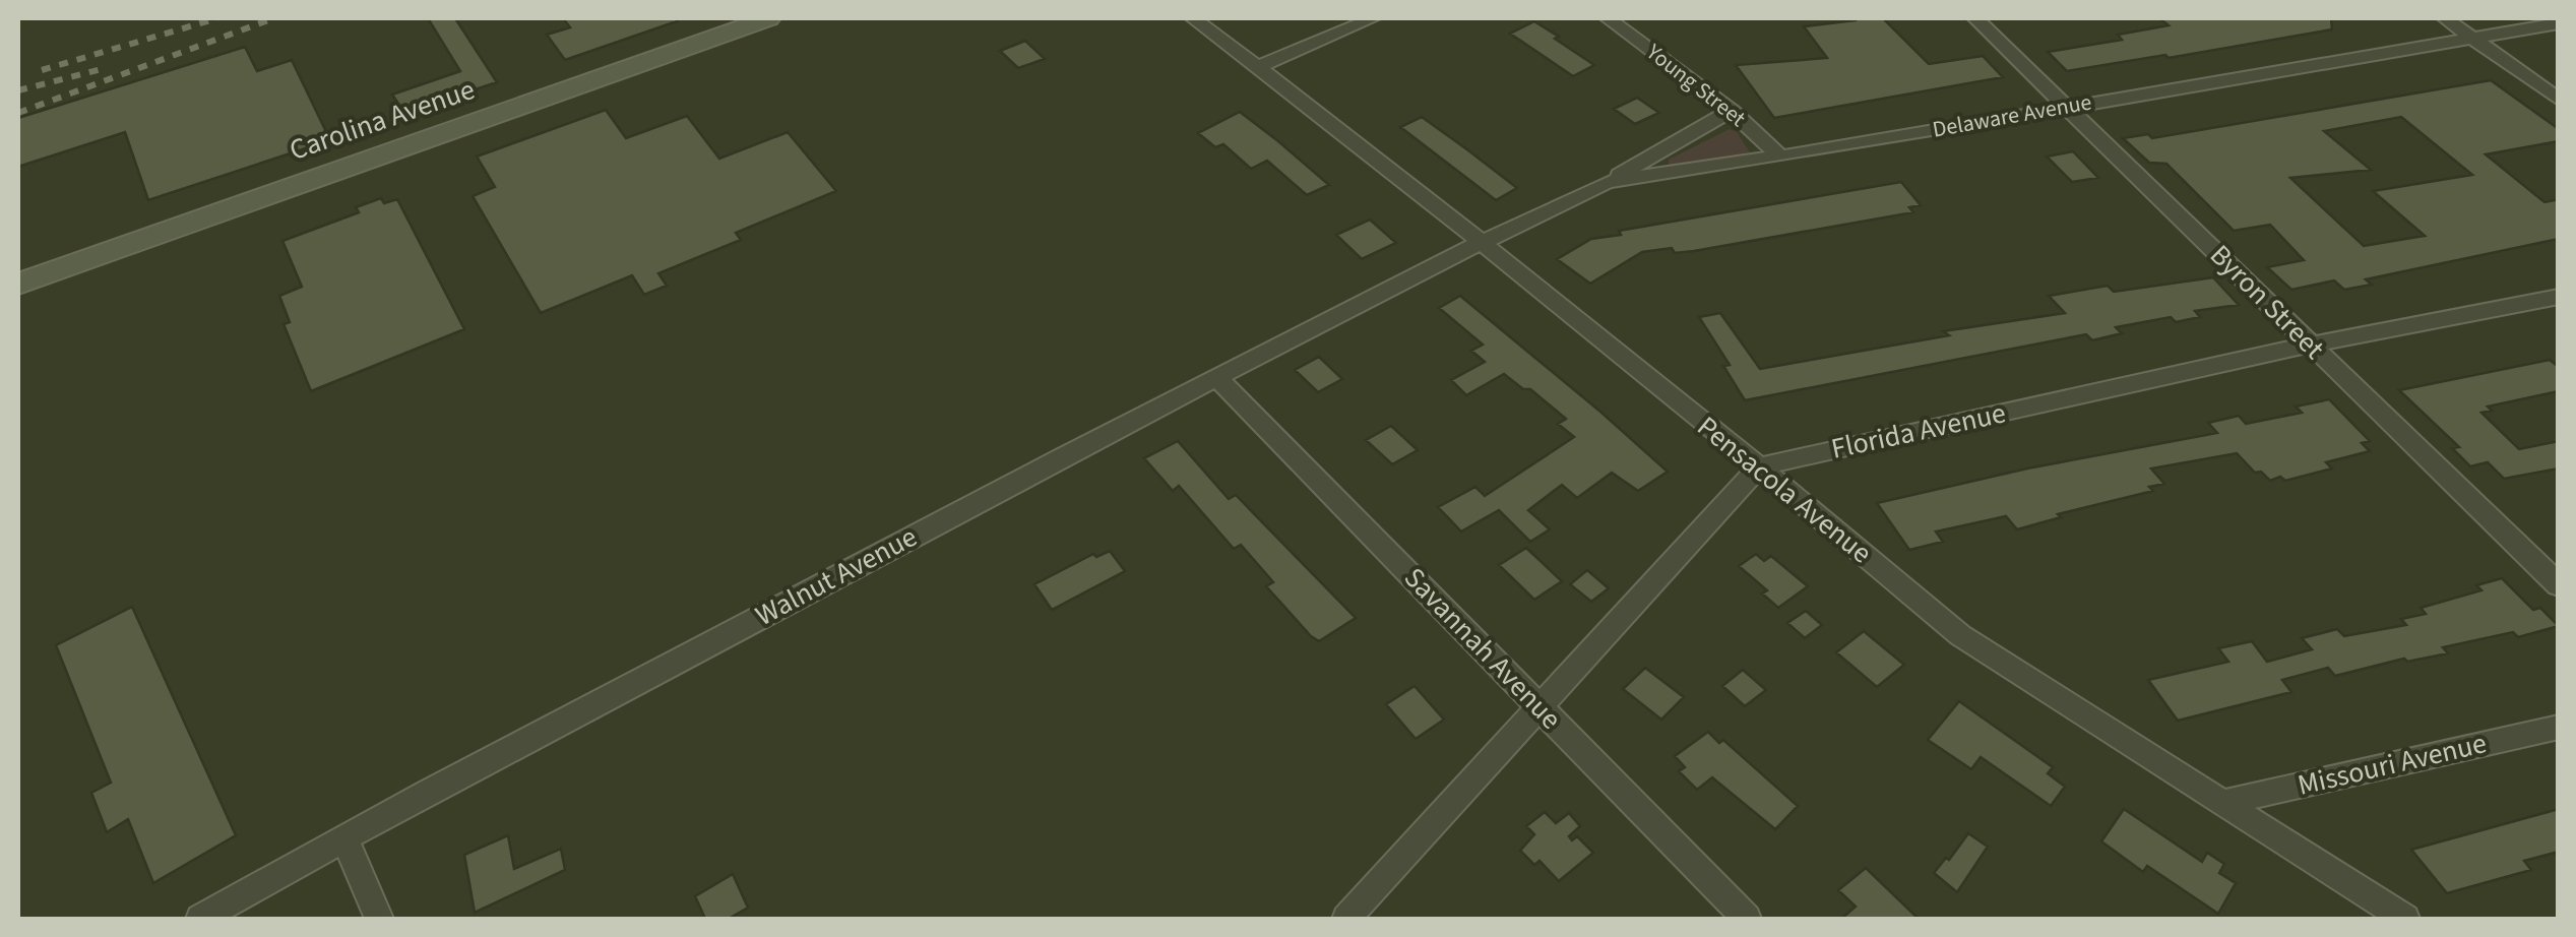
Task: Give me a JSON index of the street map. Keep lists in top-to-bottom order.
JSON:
{
  "streets": {
    "street": [
      "Young Street",
      "Delaware Avenue",
      "Carolina Avenue",
      "Byron Street",
      "Florida Avenue",
      "Pensacola Avenue",
      "Walnut Avenue",
      "Savannah Avenue",
      "Missouri Avenue"
    ]
  },
  "crossings": [
    ["Young Street", "Delaware Avenue"],
    ["Delaware Avenue", "Byron Street"],
    ["Delaware Avenue", "Pensacola Avenue"],
    ["Delaware Avenue", "Walnut Avenue"],
    ["Byron Street", "Florida Avenue"],
    ["Florida Avenue", "Pensacola Avenue"],
    ["Pensacola Avenue", "Walnut Avenue"],
    ["Pensacola Avenue", "Missouri Avenue"],
    ["Walnut Avenue", "Savannah Avenue"]
  ]
}
